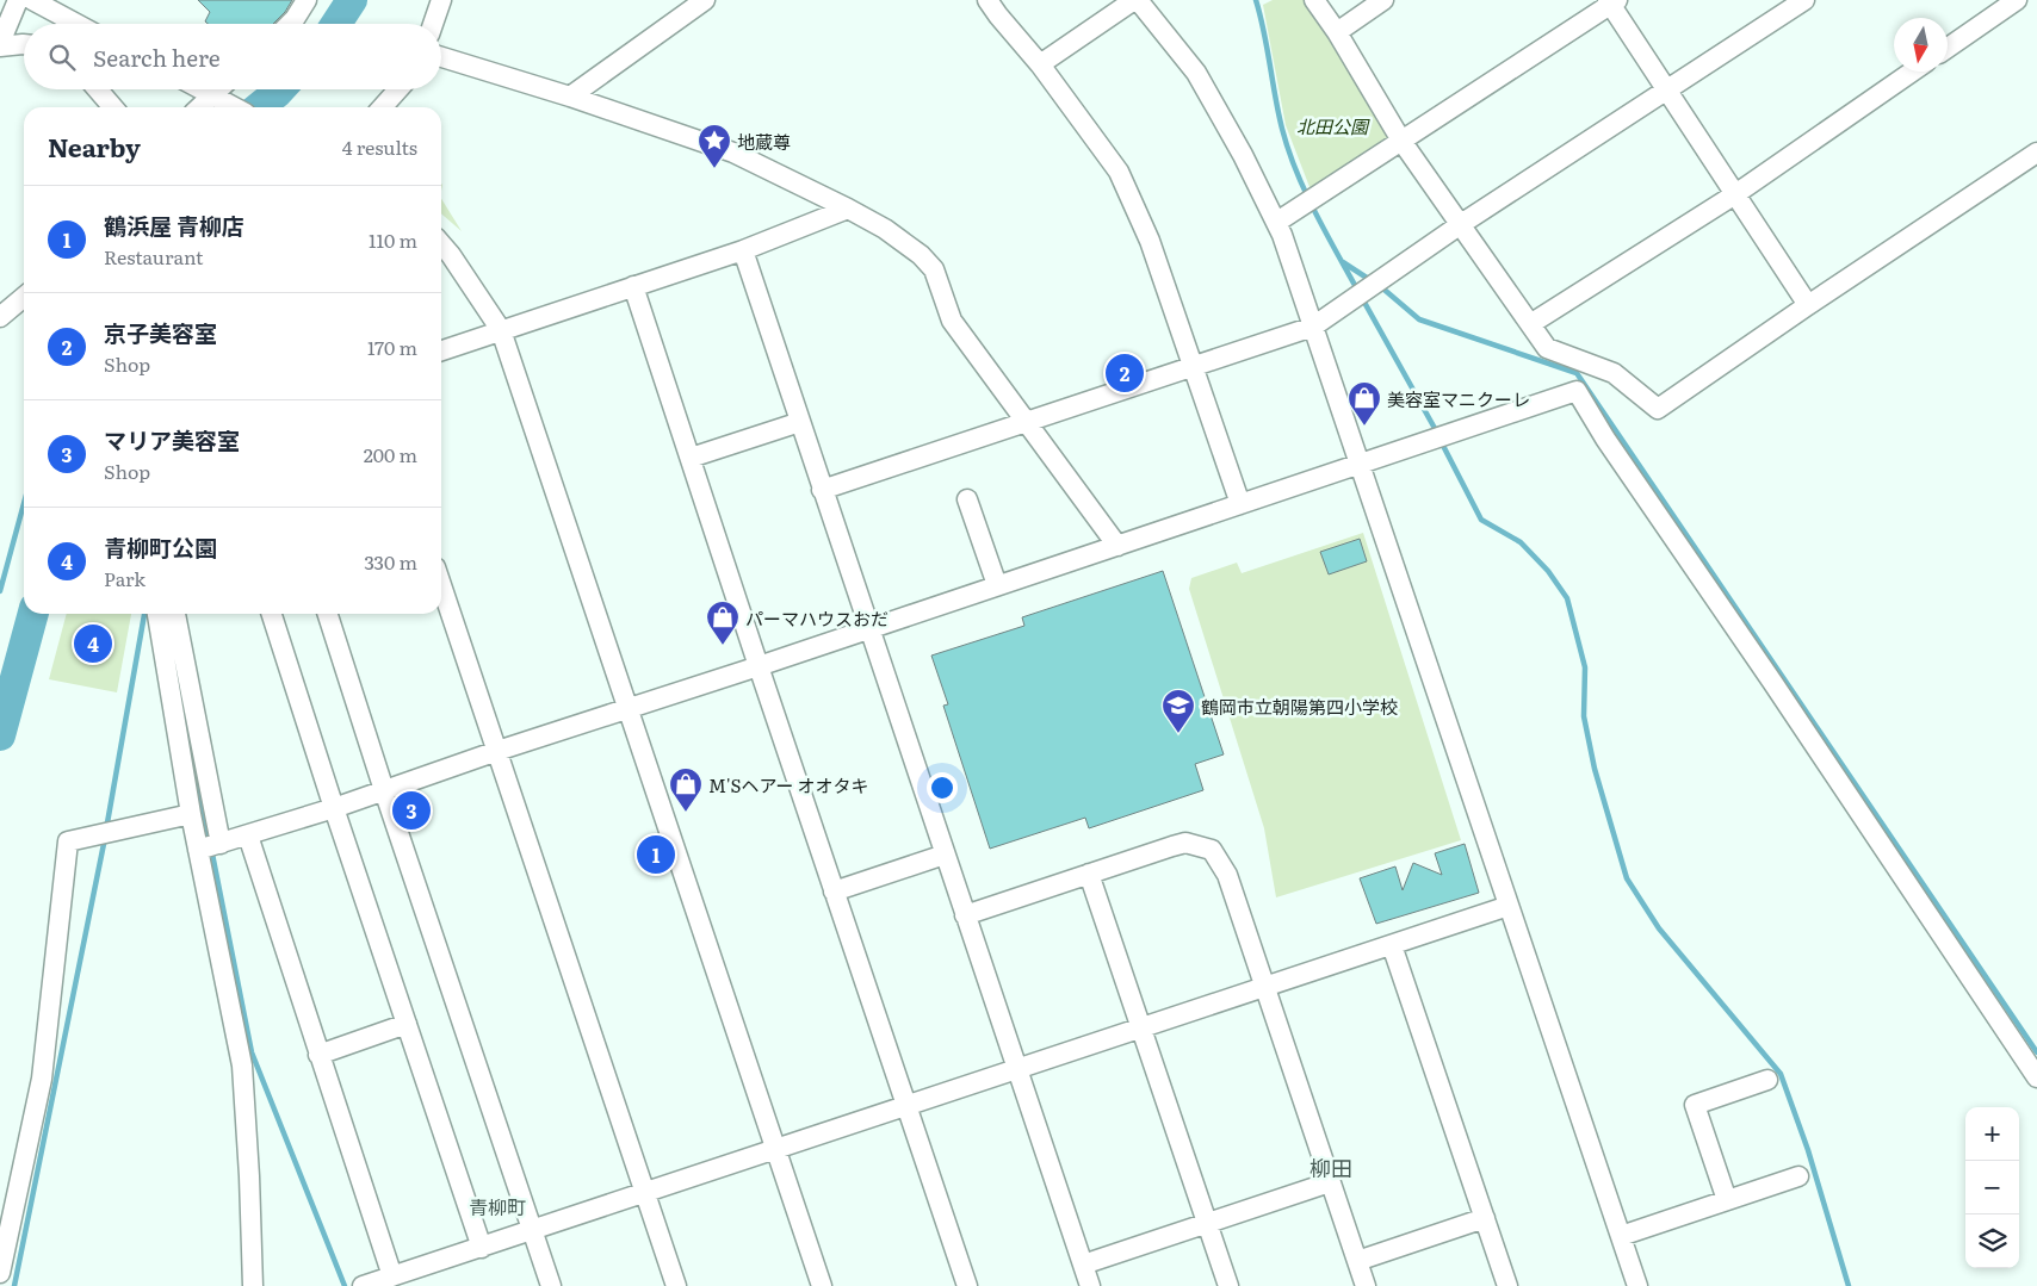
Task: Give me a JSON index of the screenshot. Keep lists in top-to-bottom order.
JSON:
{
  "districts": ["柳田", "青柳町"],
  "parks": ["北田公園"],
  "places": {
    "place": ["地蔵尊"],
    "shop": ["美容室マニクーレ", "パーマハウスおだ", "M'Sヘアー オオタキ"],
    "school or university": ["鶴岡市立朝陽第四小学校"]
  },
  "north": "bottom",
  "page": {
    "search": "Search here",
    "heading": ["Nearby", "4 results"],
    "list": [
      {
        "mark": "1",
        "name": "鶴浜屋 青柳店",
        "note": "Restaurant",
        "value": "110 m"
      },
      {
        "mark": "2",
        "name": "京子美容室",
        "note": "Shop",
        "value": "170 m"
      },
      {
        "mark": "3",
        "name": "マリア美容室",
        "note": "Shop",
        "value": "200 m"
      },
      {
        "mark": "4",
        "name": "青柳町公園",
        "note": "Park",
        "value": "330 m"
      }
    ],
    "pins": [
      "2",
      "4",
      "3",
      "1"
    ],
    "map_buttons": ["+", "−"]
  }
}
